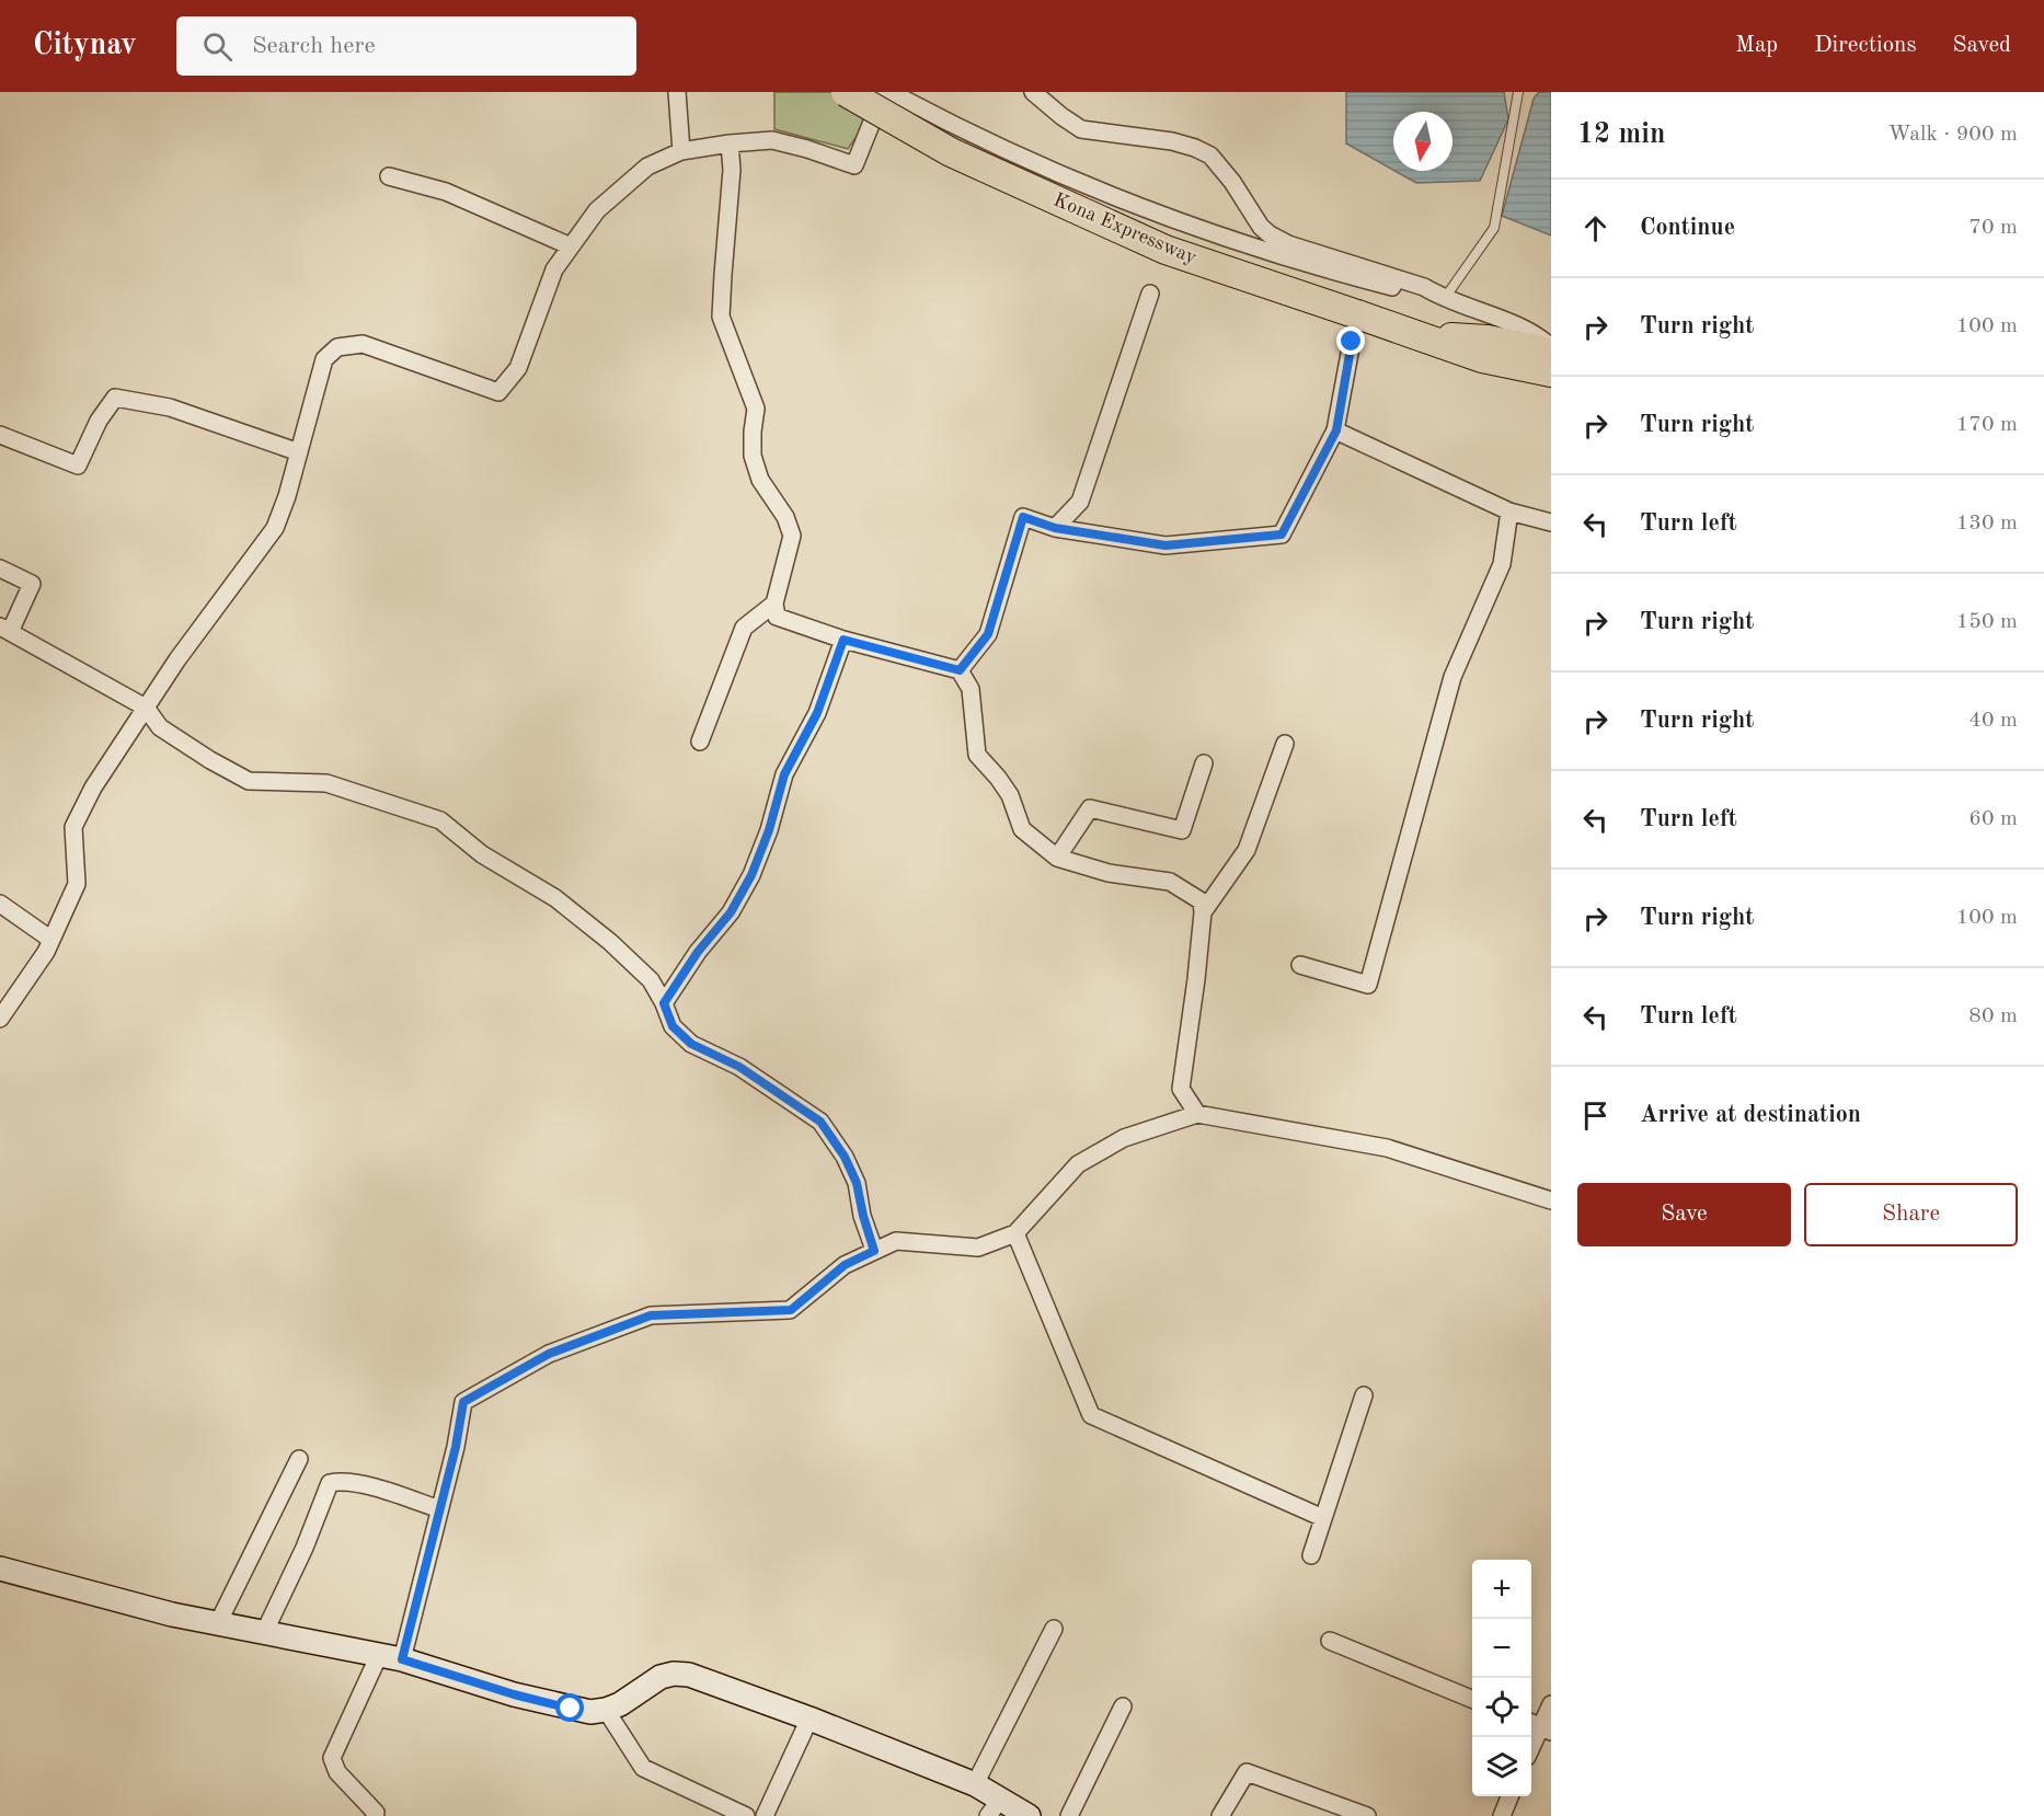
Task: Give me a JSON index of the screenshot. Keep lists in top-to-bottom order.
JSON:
{
  "streets": {
    "highway": ["Kona Expressway"]
  },
  "north": "bottom",
  "page": {
    "header": "Citynav",
    "search": "Search here",
    "nav": ["Map", "Directions", "Saved"],
    "heading": ["12 min", "Walk · 900 m"],
    "list": [
      ["Continue", "70 m"],
      ["Turn right", "100 m"],
      ["Turn right", "170 m"],
      ["Turn left", "130 m"],
      ["Turn right", "150 m"],
      ["Turn right", "40 m"],
      ["Turn left", "60 m"],
      ["Turn right", "100 m"],
      ["Turn left", "80 m"],
      "Arrive at destination"
    ],
    "buttons": ["Save", "Share"],
    "map_buttons": ["+", "−"]
  }
}
